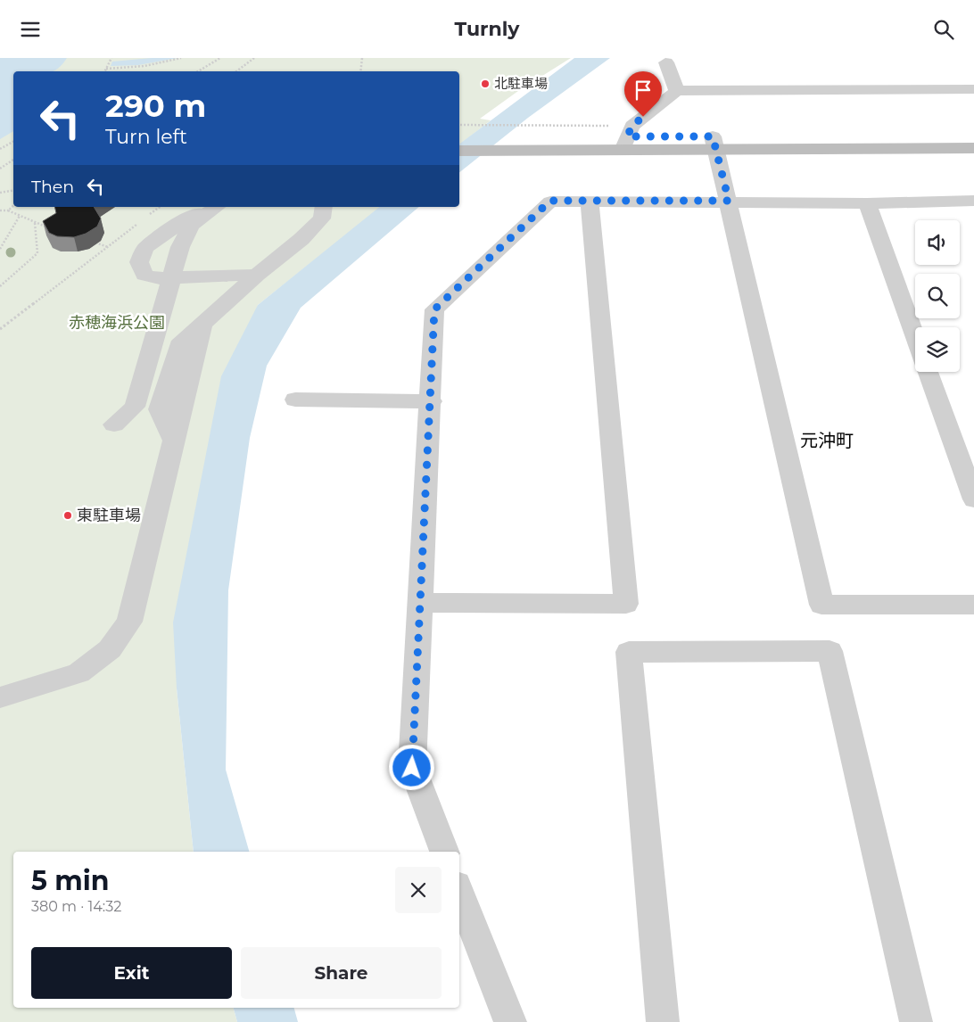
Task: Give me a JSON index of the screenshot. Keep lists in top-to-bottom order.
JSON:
{
  "districts": ["元沖町"],
  "parks": ["赤穂海浜公園"],
  "places": ["北駐車場", "東駐車場"],
  "page": {
    "header": "Turnly",
    "turn": ["290 m", "Turn left"],
    "then": "Then",
    "heading": ["5 min", "380 m · 14:32"],
    "buttons": ["Exit", "Share"]
  }
}
